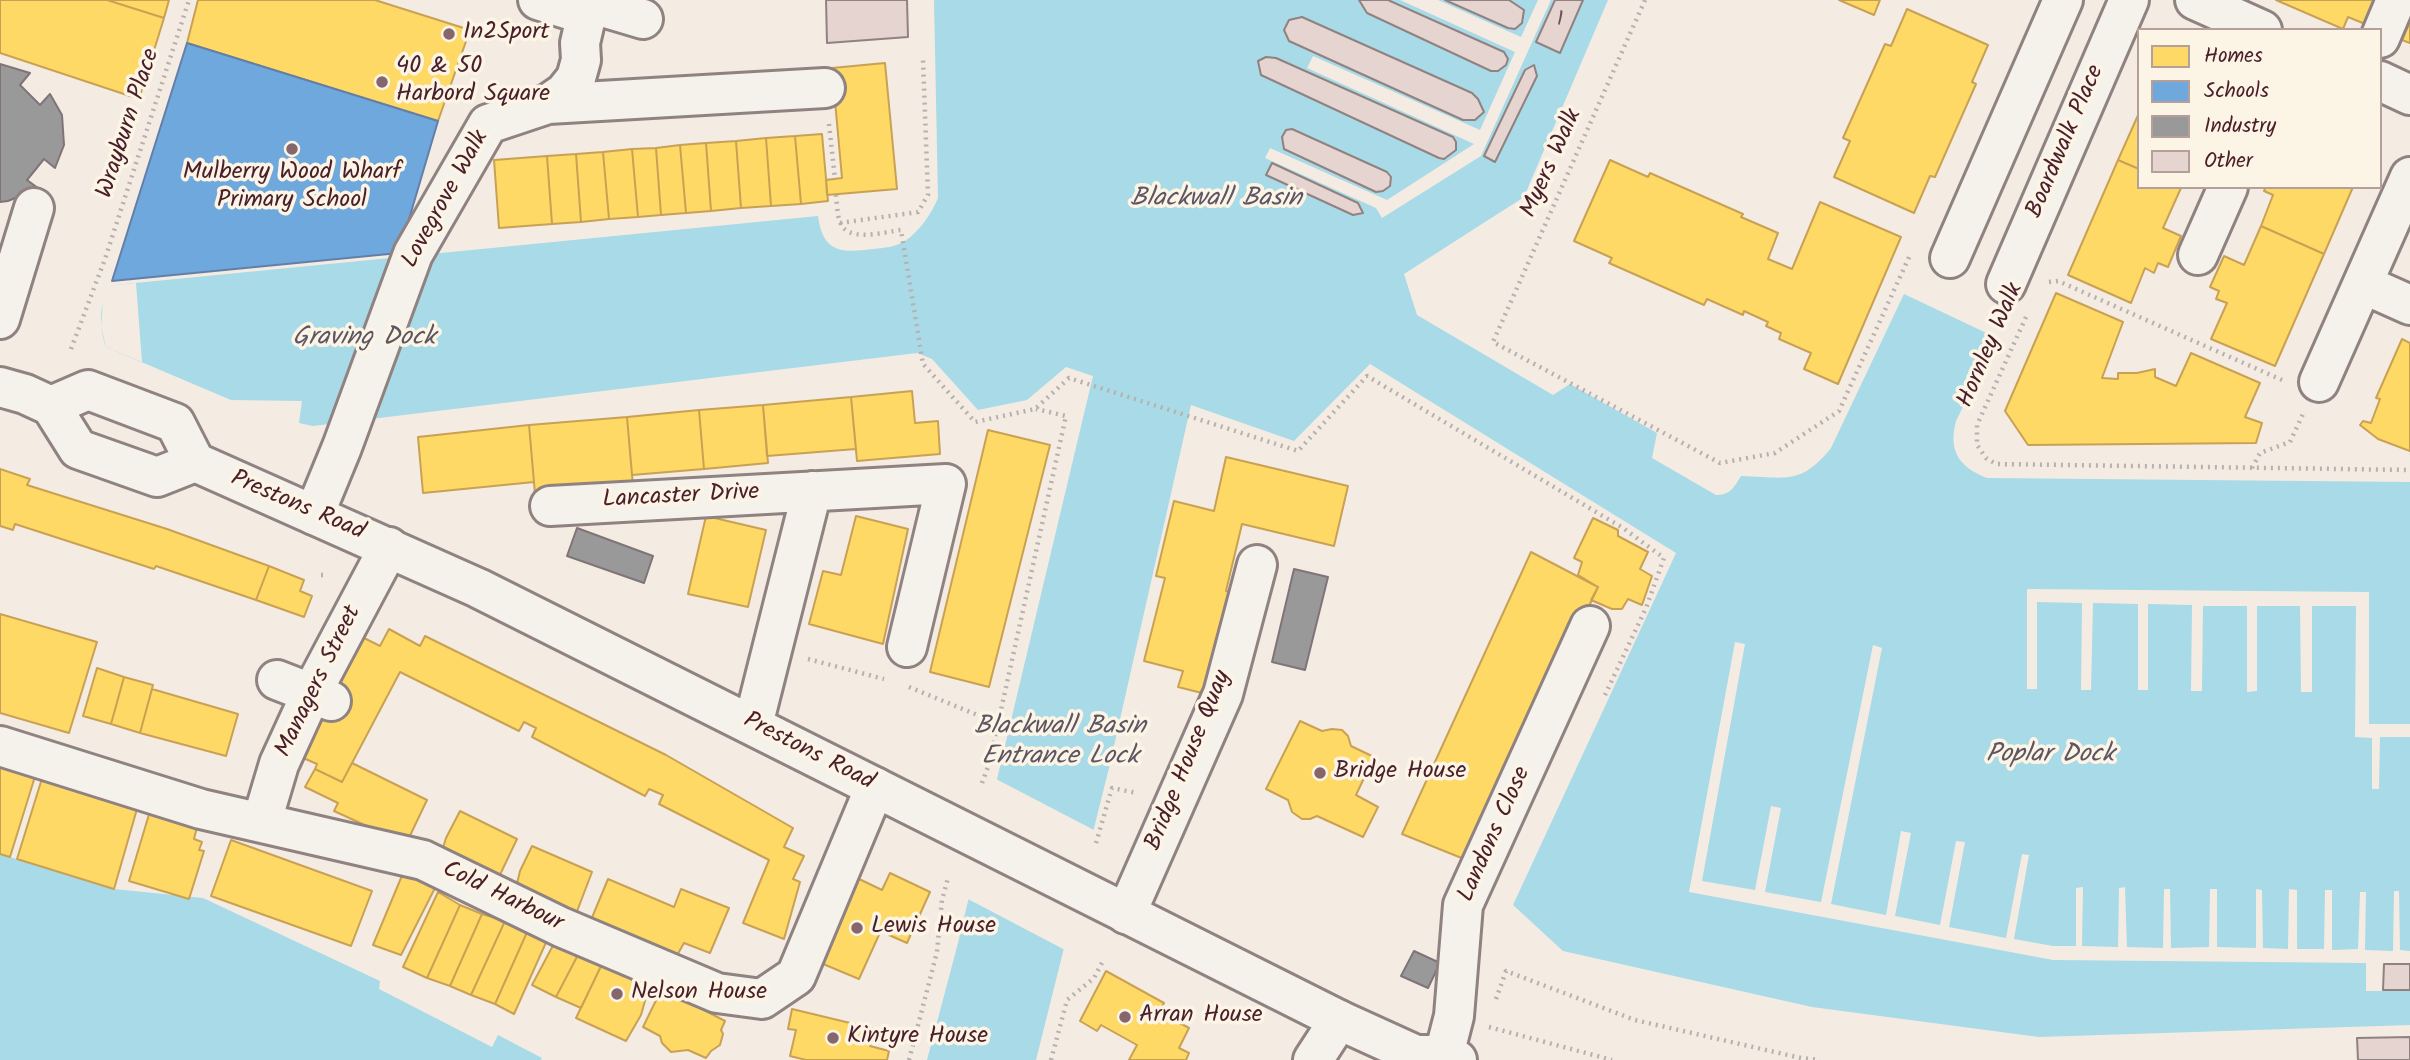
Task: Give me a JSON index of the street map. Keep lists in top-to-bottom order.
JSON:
{
  "streets": {
    "street": [
      "Boardwalk Place",
      "Lovegrove Walk",
      "Lancaster Drive",
      "Prestons Road",
      "Managers Street",
      "Bridge House Quay",
      "Landons Close",
      "Cold Harbour"
    ],
    "path": ["Wrayburn Place", "Myers Walk", "Hornley Walk"]
  },
  "crossings": [
    ["Boardwalk Place", "Hornley Walk"],
    ["Lovegrove Walk", "Prestons Road"],
    ["Prestons Road", "Managers Street"],
    ["Prestons Road", "Bridge House Quay"],
    ["Prestons Road", "Landons Close"],
    ["Prestons Road", "Cold Harbour"],
    ["Managers Street", "Cold Harbour"]
  ],
  "water": [
    "Blackwall Basin",
    "Graving Dock",
    "Blackwall Basin Entrance Lock",
    "Poplar Dock"
  ],
  "places": [
    "In2Sport",
    "40 & 50 Harbord Square",
    "Mulberry Wood Wharf Primary School",
    "Bridge House",
    "Lewis House",
    "Nelson House",
    "Arran House",
    "Kintyre House"
  ],
  "house_numbers": ["1"],
  "legend": [
    "Homes",
    "Schools",
    "Industry",
    "Other"
  ]
}
